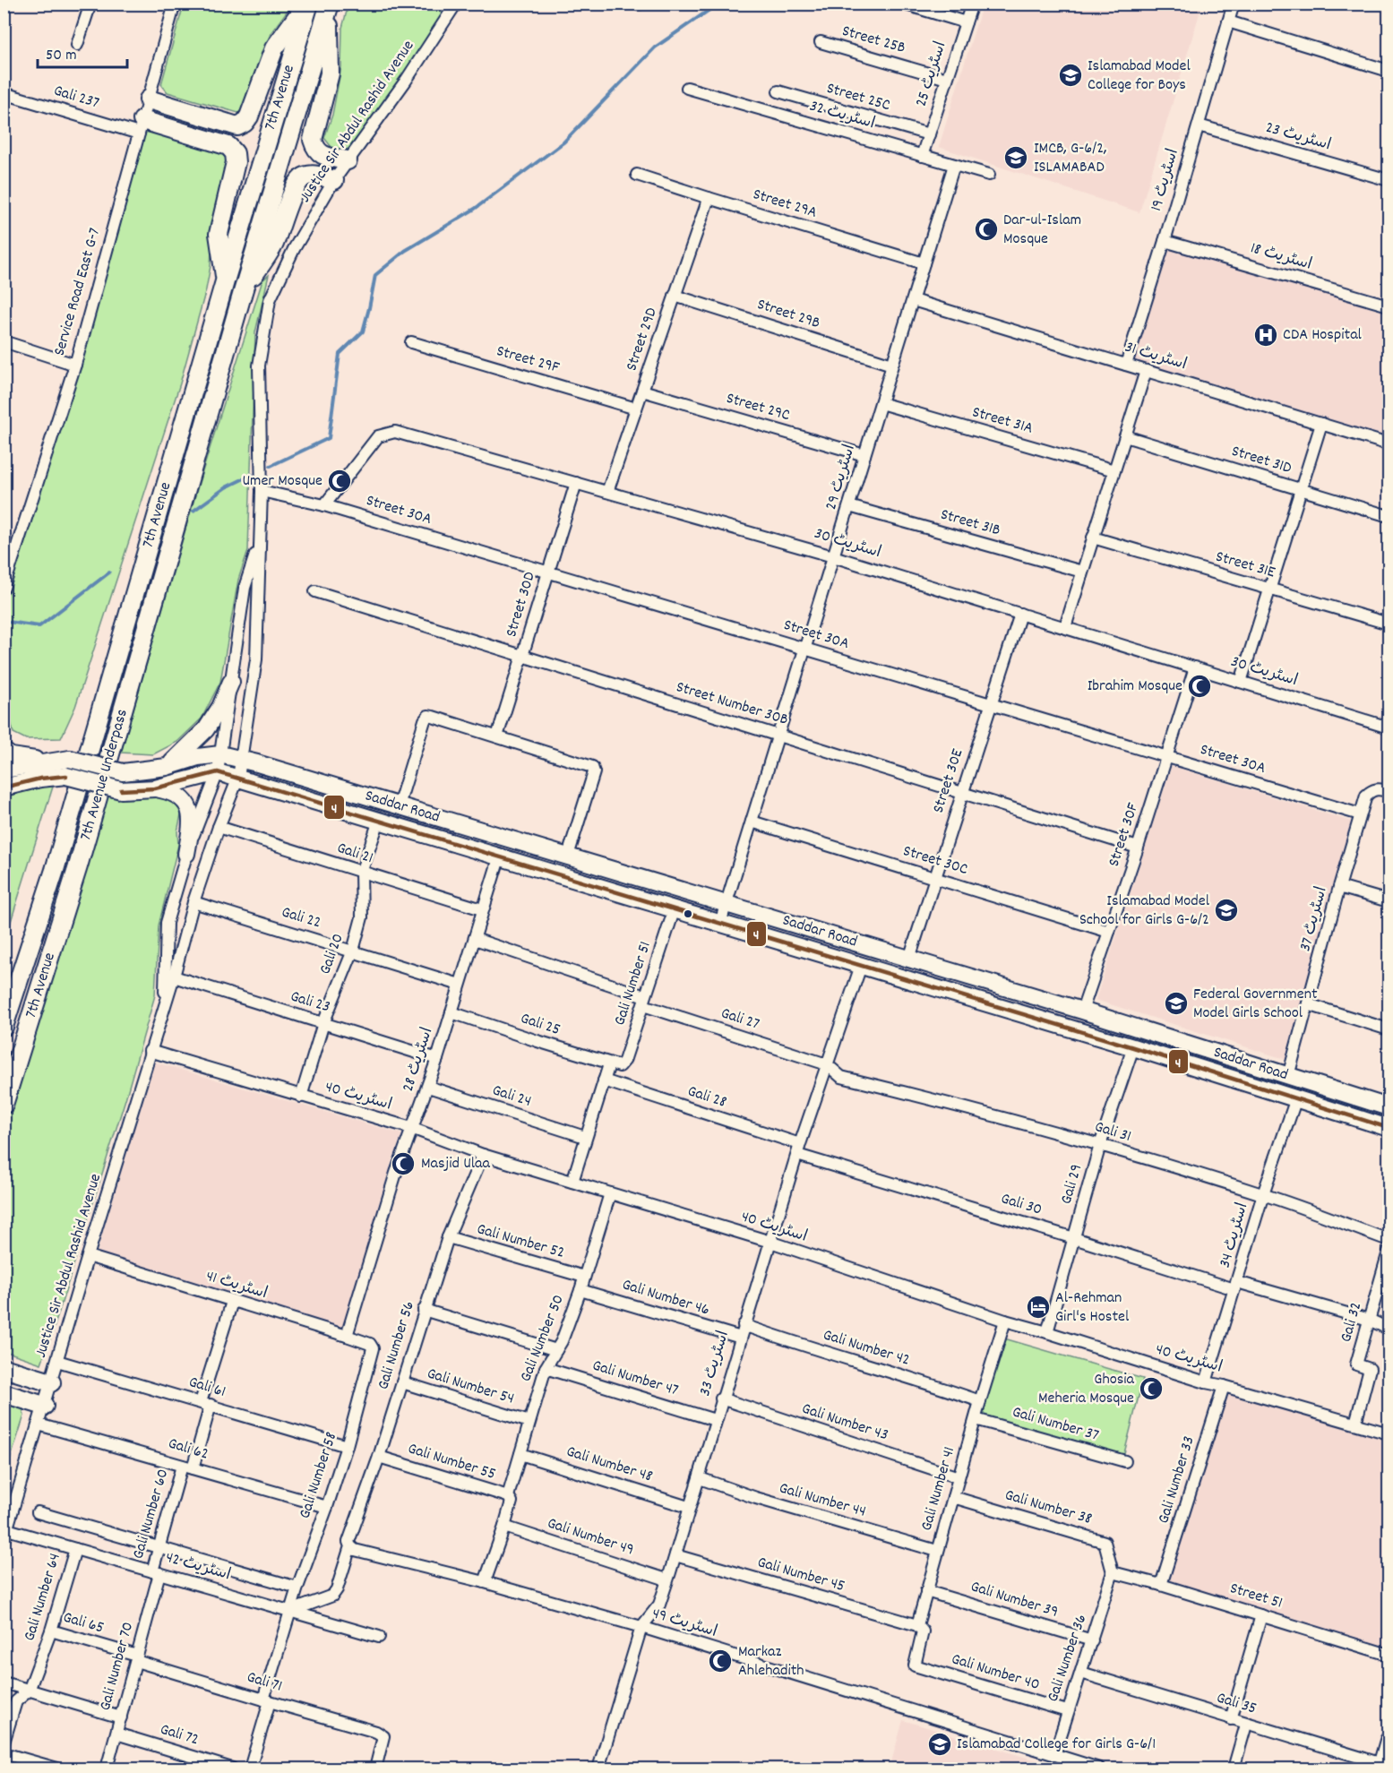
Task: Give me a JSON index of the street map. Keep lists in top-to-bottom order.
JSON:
{
  "streets": {
    "main road": ["7th Avenue", "7th Avenue Underpass"],
    "street": [
      "Street 25B",
      "اسٹریٹ 25",
      "Gali 237",
      "Street 25C",
      "اسٹریٹ 32",
      "Justice Sir Abdul Rashid Avenue",
      "اسٹریٹ 23",
      "اسٹریٹ 19",
      "Street 29A",
      "اسٹریٹ 18",
      "Service Road East G-7",
      "Street 29B",
      "Street 29D",
      "اسٹریٹ 31",
      "Street 29F",
      "Street 29C",
      "Street 31A",
      "Street 31D",
      "اسٹریٹ 29",
      "Street 30A",
      "Street 31B",
      "اسٹریٹ 30",
      "Street 31E",
      "Street 30D",
      "Street Number 30B",
      "Street 30E",
      "Saddar Road",
      "Street 30F",
      "Gali 21",
      "Street 30C",
      "Gali 22",
      "اسٹریٹ 37",
      "Gali 20",
      "Gali Number 51",
      "Gali 23",
      "Gali 27",
      "Gali 25",
      "اسٹریٹ 28",
      "اسٹریٹ 40",
      "Gali 24",
      "Gali 28",
      "Gali 31",
      "Gali 29",
      "Gali 30",
      "اسٹریٹ 34",
      "Gali Number 52",
      "اسٹریٹ 41",
      "Gali Number 46",
      "Gali 32",
      "Gali Number 50",
      "Gali Number 56",
      "Gali Number 42",
      "اسٹریٹ 33",
      "Gali Number 47",
      "Gali Number 54",
      "Gali 61",
      "Gali Number 43",
      "Gali Number 37",
      "Gali 62",
      "Gali Number 55",
      "Gali Number 48",
      "Gali Number 58",
      "Gali Number 33",
      "Gali Number 41",
      "Gali Number 44",
      "Gali Number 38",
      "Gali Number 60",
      "Gali Number 49",
      "اسٹریٹ 42",
      "Gali Number 45",
      "Street 51",
      "Gali Number 64",
      "Gali Number 39",
      "Gali 65",
      "اسٹریٹ 49",
      "Gali Number 36",
      "Gali Number 70",
      "Gali Number 40",
      "Gali 71",
      "Gali 35",
      "Gali 72"
    ]
  },
  "crossings": [
    ["Street 25B", "اسٹریٹ 25"],
    ["اسٹریٹ 25", "Street 25C"],
    ["اسٹریٹ 25", "اسٹریٹ 32"],
    ["Gali 237", "Service Road East G-7"],
    ["7th Avenue", "7th Avenue Underpass"],
    ["اسٹریٹ 32", "اسٹریٹ 29"],
    ["Justice Sir Abdul Rashid Avenue", "Street 30A"],
    ["Justice Sir Abdul Rashid Avenue", "Saddar Road"],
    ["Justice Sir Abdul Rashid Avenue", "Gali 21"],
    ["Justice Sir Abdul Rashid Avenue", "Gali 22"],
    ["Justice Sir Abdul Rashid Avenue", "Gali 23"],
    ["Justice Sir Abdul Rashid Avenue", "اسٹریٹ 40"],
    ["Justice Sir Abdul Rashid Avenue", "اسٹریٹ 41"],
    ["Justice Sir Abdul Rashid Avenue", "Gali 61"],
    ["Justice Sir Abdul Rashid Avenue", "Gali 62"],
    ["Justice Sir Abdul Rashid Avenue", "اسٹریٹ 42"],
    ["اسٹریٹ 23", "اسٹریٹ 19"],
    ["اسٹریٹ 19", "اسٹریٹ 18"],
    ["اسٹریٹ 19", "اسٹریٹ 31"],
    ["Street 29A", "Street 29D"],
    ["Street 29A", "اسٹریٹ 29"],
    ["Street 29B", "Street 29D"],
    ["Street 29B", "اسٹریٹ 29"],
    ["Street 29D", "Street 29F"],
    ["Street 29D", "Street 29C"],
    ["Street 29D", "اسٹریٹ 30"],
    ["اسٹریٹ 31", "اسٹریٹ 29"],
    ["Street 29C", "اسٹریٹ 29"],
    ["Street 31A", "اسٹریٹ 29"],
    ["اسٹریٹ 29", "Street 30A"],
    ["اسٹریٹ 29", "Street 31B"],
    ["اسٹریٹ 29", "اسٹریٹ 30"],
    ["اسٹریٹ 29", "Street Number 30B"],
    ["اسٹریٹ 29", "Saddar Road"],
    ["اسٹریٹ 29", "Street 30C"],
    ["Street 30A", "اسٹریٹ 30"],
    ["Street 30A", "Street 30D"],
    ["Street 30A", "Street 30E"],
    ["Street 30A", "Street 30F"],
    ["Street 30A", "اسٹریٹ 37"],
    ["اسٹریٹ 30", "Street 30D"],
    ["اسٹریٹ 30", "Street 30E"],
    ["اسٹریٹ 30", "Street 30F"],
    ["Street 30D", "Street Number 30B"],
    ["Street Number 30B", "Street 30E"],
    ["Street Number 30B", "Street 30F"],
    ["Street 30E", "Saddar Road"],
    ["Street 30E", "Street 30C"],
    ["Saddar Road", "Street 30F"],
    ["Saddar Road", "اسٹریٹ 37"],
    ["Saddar Road", "Gali 20"],
    ["Saddar Road", "Gali Number 51"],
    ["Saddar Road", "اسٹریٹ 28"],
    ["Saddar Road", "Gali 29"],
    ["Saddar Road", "اسٹریٹ 34"],
    ["Saddar Road", "اسٹریٹ 33"],
    ["Street 30F", "Street 30C"],
    ["Gali 21", "Gali 20"],
    ["Gali 21", "اسٹریٹ 28"],
    ["Gali 22", "Gali 20"],
    ["Gali 22", "اسٹریٹ 28"],
    ["Gali 20", "Gali 23"],
    ["Gali 20", "اسٹریٹ 40"],
    ["Gali Number 51", "Gali 27"],
    ["Gali Number 51", "Gali 25"],
    ["Gali Number 51", "اسٹریٹ 40"],
    ["Gali Number 51", "Gali 24"],
    ["Gali Number 51", "Gali 28"],
    ["Gali 23", "اسٹریٹ 28"],
    ["Gali 27", "اسٹریٹ 28"],
    ["Gali 27", "Gali 31"],
    ["Gali 27", "اسٹریٹ 33"],
    ["Gali 25", "اسٹریٹ 28"],
    ["اسٹریٹ 28", "اسٹریٹ 40"],
    ["اسٹریٹ 28", "Gali 24"],
    ["اسٹریٹ 28", "اسٹریٹ 41"],
    ["اسٹریٹ 40", "Gali 29"],
    ["اسٹریٹ 40", "اسٹریٹ 34"],
    ["اسٹریٹ 40", "Gali 32"],
    ["اسٹریٹ 40", "Gali Number 50"],
    ["اسٹریٹ 40", "Gali Number 56"],
    ["اسٹریٹ 40", "اسٹریٹ 33"],
    ["اسٹریٹ 40", "Gali Number 33"],
    ["اسٹریٹ 40", "Gali Number 41"],
    ["Gali 28", "Gali 30"],
    ["Gali 28", "اسٹریٹ 33"],
    ["Gali 31", "Gali 29"],
    ["Gali 31", "اسٹریٹ 34"],
    ["Gali 31", "اسٹریٹ 33"],
    ["Gali 29", "Gali 30"],
    ["Gali 30", "اسٹریٹ 34"],
    ["Gali 30", "Gali 32"],
    ["Gali 30", "اسٹریٹ 33"],
    ["Gali Number 52", "Gali Number 50"],
    ["Gali Number 52", "Gali Number 56"],
    ["اسٹریٹ 41", "Gali Number 58"],
    ["اسٹریٹ 41", "Gali Number 60"],
    ["Gali Number 46", "Gali Number 50"],
    ["Gali Number 46", "اسٹریٹ 33"],
    ["Gali Number 50", "Gali Number 47"],
    ["Gali Number 50", "Gali Number 54"],
    ["Gali Number 50", "Gali Number 55"],
    ["Gali Number 50", "Gali Number 48"],
    ["Gali Number 50", "Gali Number 49"],
    ["Gali Number 50", "اسٹریٹ 49"],
    ["Gali Number 56", "Gali Number 54"],
    ["Gali Number 56", "Gali Number 55"],
    ["Gali Number 56", "Gali Number 58"],
    ["Gali Number 56", "اسٹریٹ 42"],
    ["Gali Number 56", "اسٹریٹ 49"],
    ["Gali Number 42", "اسٹریٹ 33"],
    ["Gali Number 42", "Gali Number 41"],
    ["اسٹریٹ 33", "Gali Number 47"],
    ["اسٹریٹ 33", "Gali Number 43"],
    ["اسٹریٹ 33", "Gali Number 48"],
    ["اسٹریٹ 33", "Gali Number 44"],
    ["اسٹریٹ 33", "Gali Number 49"],
    ["اسٹریٹ 33", "Gali Number 45"],
    ["اسٹریٹ 33", "اسٹریٹ 49"],
    ["Gali 61", "Gali Number 58"],
    ["Gali 61", "Gali Number 60"],
    ["Gali Number 43", "Gali Number 41"],
    ["Gali Number 37", "Gali Number 41"],
    ["Gali 62", "Gali Number 58"],
    ["Gali 62", "Gali Number 60"],
    ["Gali Number 58", "اسٹریٹ 42"],
    ["Gali Number 58", "Gali 71"],
    ["Gali Number 33", "Street 51"],
    ["Gali Number 41", "Gali Number 44"],
    ["Gali Number 41", "Gali Number 38"],
    ["Gali Number 41", "Gali Number 45"],
    ["Gali Number 41", "Gali Number 39"],
    ["Gali Number 41", "Gali Number 40"],
    ["Gali Number 38", "Street 51"],
    ["Gali Number 38", "Gali Number 36"],
    ["Gali Number 60", "اسٹریٹ 42"],
    ["Gali Number 60", "Gali Number 70"],
    ["اسٹریٹ 42", "Gali Number 64"],
    ["اسٹریٹ 42", "Gali Number 70"],
    ["Street 51", "Gali Number 36"],
    ["Gali Number 64", "Gali 65"],
    ["Gali Number 39", "Gali Number 36"],
    ["Gali 65", "Gali Number 70"],
    ["Gali 65", "Gali 71"],
    ["اسٹریٹ 49", "Gali Number 36"],
    ["Gali Number 36", "Gali Number 40"],
    ["Gali Number 36", "Gali 35"],
    ["Gali Number 70", "Gali 71"],
    ["Gali Number 70", "Gali 72"]
  ],
  "places": {
    "school or university": [
      "Islamabad Model College for Boys",
      "IMCB, G-6/2, ISLAMABAD",
      "Islamabad Model School for Girls G-6/2",
      "Federal Government Model Girls School",
      "Islamabad College for Girls G-6/1"
    ],
    "mosque": [
      "Dar-ul-Islam Mosque",
      "Umer Mosque",
      "Ibrahim Mosque",
      "Masjid Ulaa",
      "Ghosia Meheria Mosque",
      "Markaz Ahlehadith"
    ],
    "hospital": ["CDA Hospital"],
    "hotel": ["Al-Rehman Girl's Hostel"]
  },
  "lines": ["transit line 4"],
  "scale_bar": "50 m"
}
